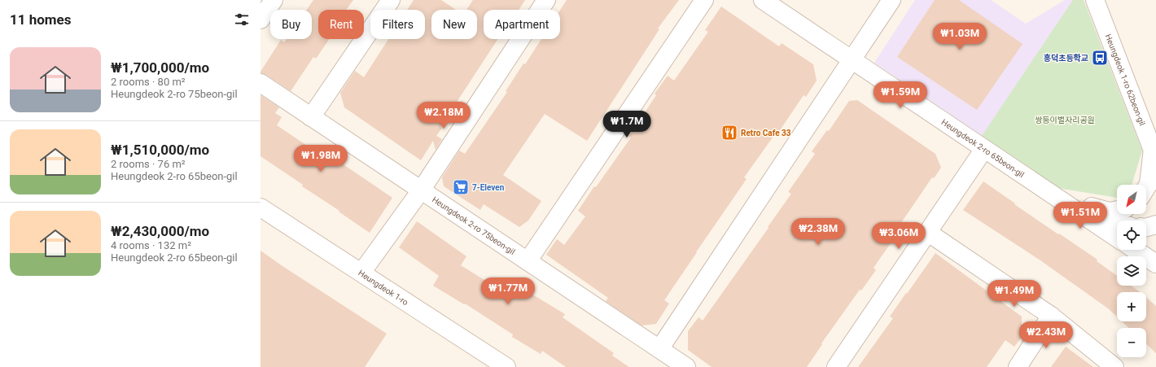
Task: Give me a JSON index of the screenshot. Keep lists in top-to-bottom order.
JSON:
{
  "streets": {
    "street": [
      "Heungdeok 1-ro 62beon-gil",
      "Heungdeok 2-ro 65beon-gil",
      "Heungdeok 2-ro 75beon-gil",
      "Heungdeok 1-ro"
    ]
  },
  "parks": ["쌍둥이별자리공원"],
  "places": {
    "bus stop": ["흥덕초등학교"],
    "restaurant": ["Retro Cafe 33"],
    "supermarket": ["7-Eleven"]
  },
  "north": "bottom left",
  "page": {
    "heading": "11 homes",
    "chip": [
      "Buy",
      "Rent",
      "Filters",
      "New",
      "Apartment"
    ],
    "price": [
      "₩1.03M",
      "₩1.59M",
      "₩2.18M",
      "₩1.7M",
      "₩1.98M",
      "₩1.51M",
      "₩2.38M",
      "₩3.06M",
      "₩1.77M",
      "₩1.49M",
      "₩2.43M"
    ],
    "list": [
      {
        "name": "₩1,700,000/mo",
        "note": "2 rooms · 80 m² · Heungdeok 2-ro 75beon-gil"
      },
      {
        "name": "₩1,510,000/mo",
        "note": "2 rooms · 76 m² · Heungdeok 2-ro 65beon-gil"
      },
      {
        "name": "₩2,430,000/mo",
        "note": "4 rooms · 132 m² · Heungdeok 2-ro 65beon-gil"
      }
    ],
    "map_buttons": ["+", "−"]
  }
}
